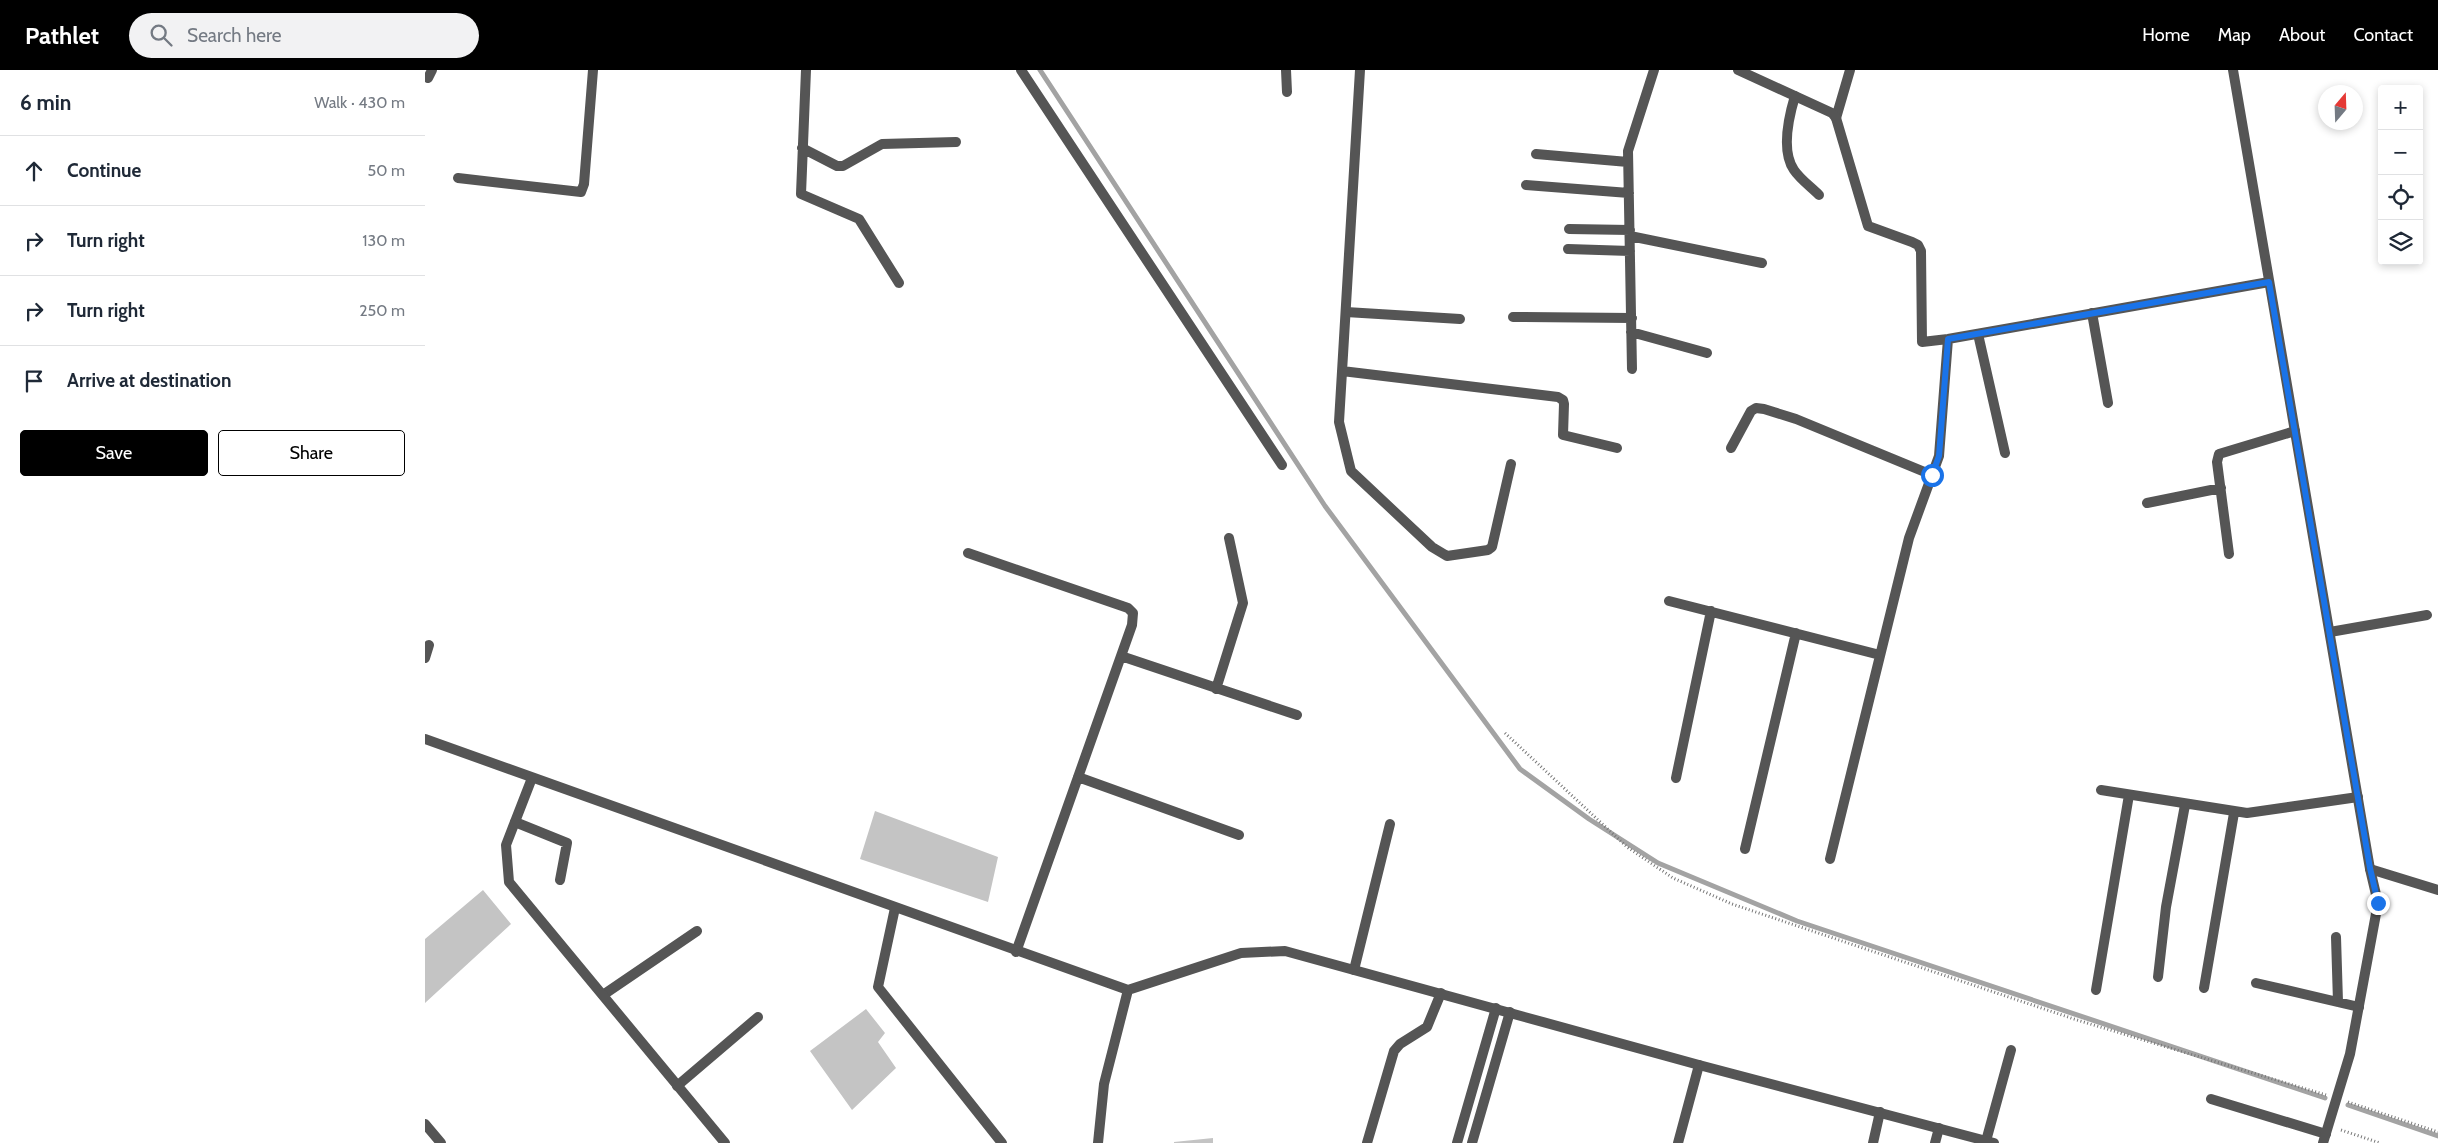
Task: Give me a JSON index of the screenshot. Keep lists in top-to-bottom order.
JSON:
{
  "north": "top",
  "page": {
    "header": "Pathlet",
    "search": "Search here",
    "nav": [
      "Home",
      "Map",
      "About",
      "Contact"
    ],
    "heading": ["6 min", "Walk · 430 m"],
    "map_buttons": ["+", "−"],
    "list": [
      ["Continue", "50 m"],
      ["Turn right", "130 m"],
      ["Turn right", "250 m"],
      "Arrive at destination"
    ],
    "buttons": ["Save", "Share"]
  }
}
